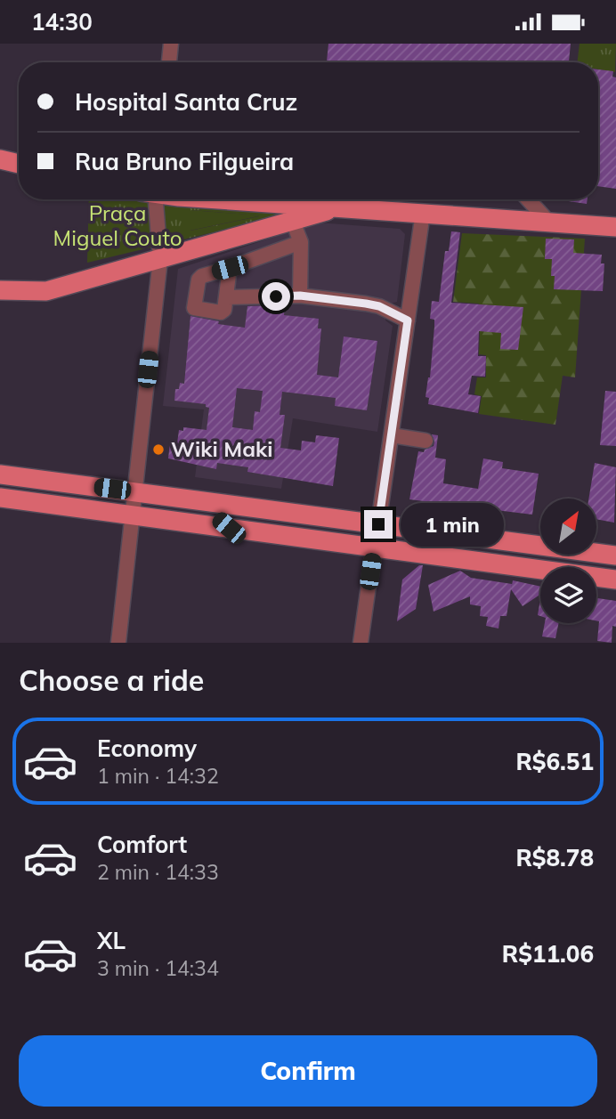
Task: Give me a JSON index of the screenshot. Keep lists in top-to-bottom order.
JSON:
{
  "parks": ["Praça Miguel Couto"],
  "places": ["Wiki Maki"],
  "north": "top right",
  "page": {
    "status": "14:30",
    "banner": ["Hospital Santa Cruz", "Rua Bruno Filgueira"],
    "bubble": "1 min",
    "heading": "Choose a ride",
    "list": [
      {
        "name": "Economy",
        "note": "1 min · 14:32",
        "value": "R$6.51"
      },
      {
        "name": "Comfort",
        "note": "2 min · 14:33",
        "value": "R$8.78"
      },
      {
        "name": "XL",
        "note": "3 min · 14:34",
        "value": "R$11.06"
      }
    ],
    "buttons": "Confirm"
  }
}
